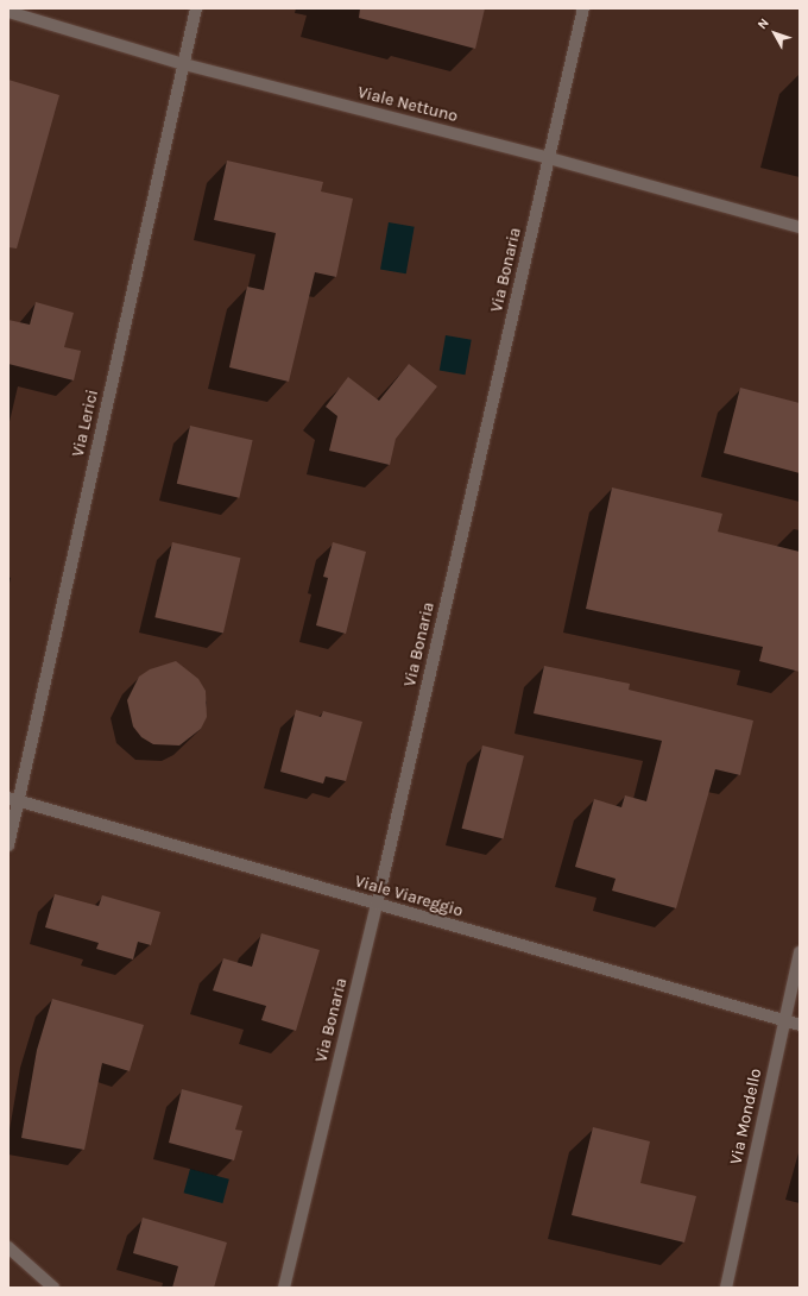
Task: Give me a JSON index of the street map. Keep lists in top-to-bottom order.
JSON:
{
  "streets": {
    "street": [
      "Viale Nettuno",
      "Via Bonaria",
      "Via Lerici",
      "Viale Viareggio",
      "Via Mondello"
    ]
  },
  "crossings": [
    ["Viale Nettuno", "Via Bonaria"],
    ["Viale Nettuno", "Via Lerici"],
    ["Via Bonaria", "Viale Viareggio"],
    ["Via Lerici", "Viale Viareggio"],
    ["Viale Viareggio", "Via Mondello"]
  ],
  "north": "top left"
}
